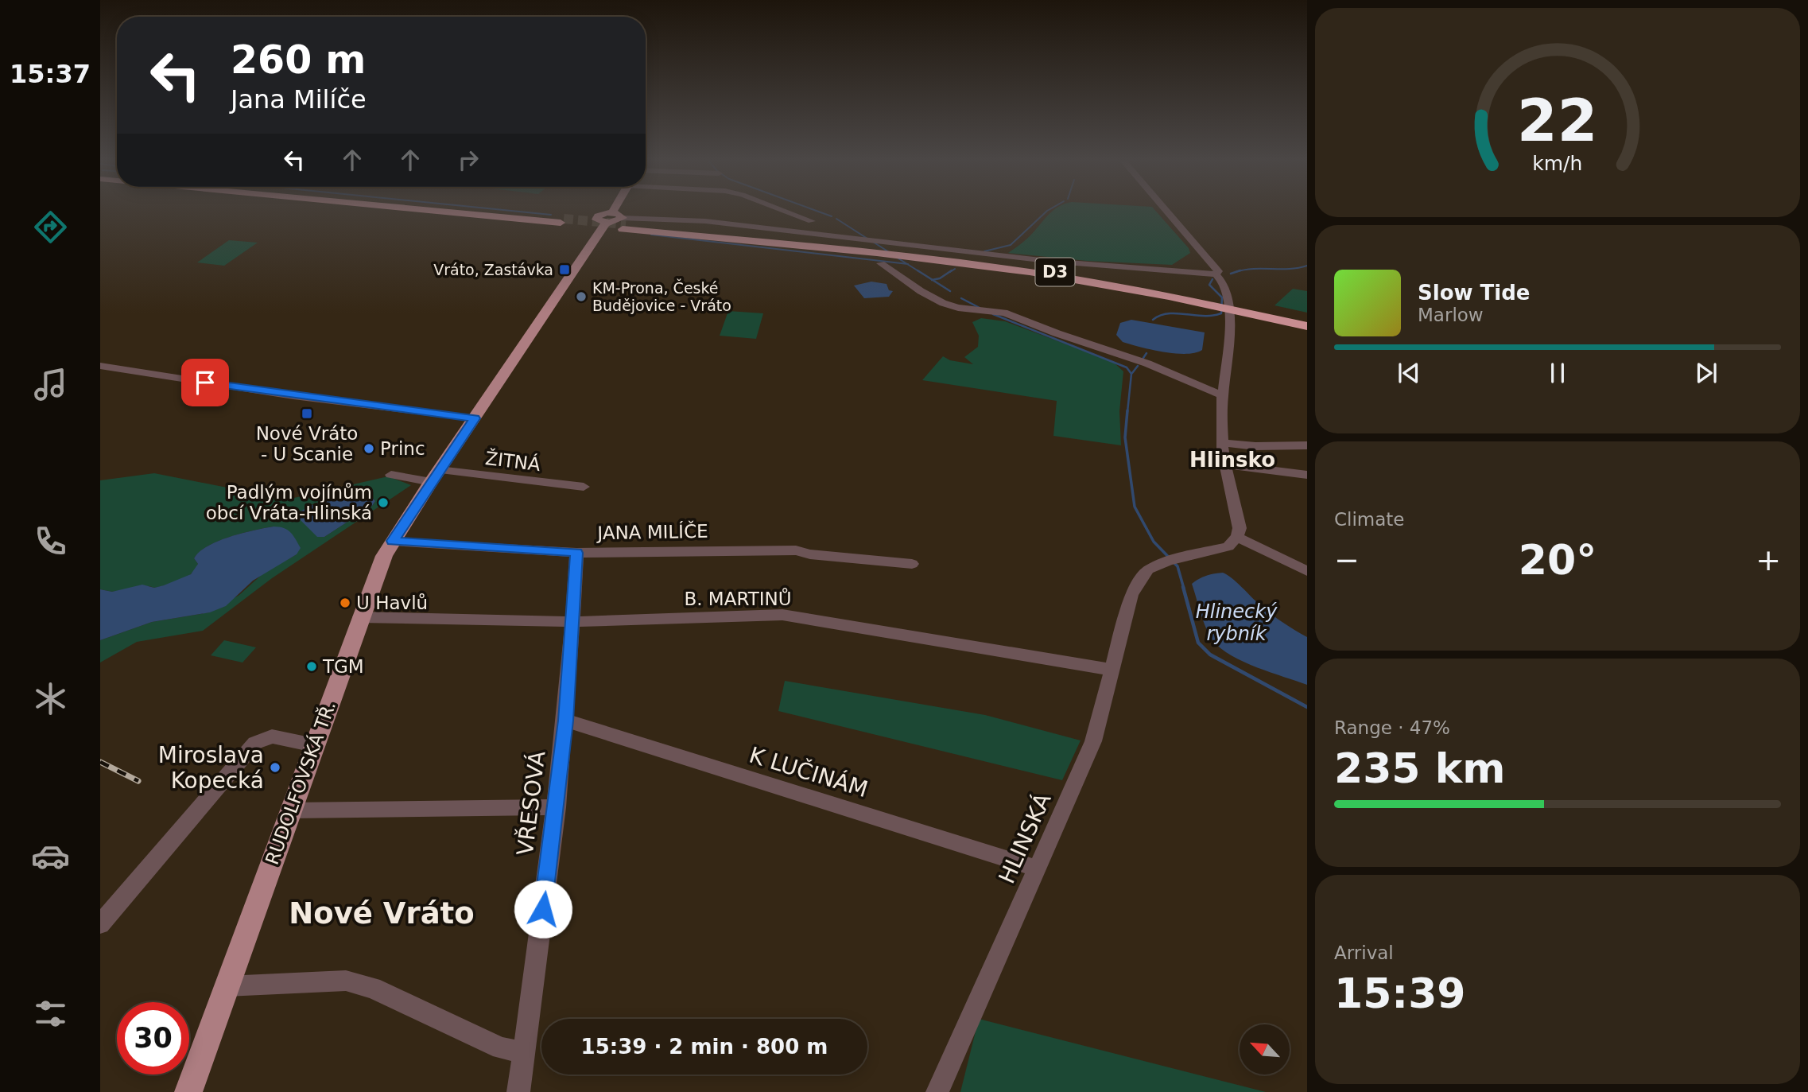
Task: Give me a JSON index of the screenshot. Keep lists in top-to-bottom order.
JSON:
{
  "streets": {
    "highway": ["D3"],
    "main road": ["RUDOLFOVSKÁ TŘ."],
    "street": [
      "ŽITNÁ",
      "JANA MILÍČE",
      "B. MARTINŮ",
      "K LUČINÁM",
      "VŘESOVÁ",
      "HLINSKÁ"
    ]
  },
  "crossings": [
    ["ŽITNÁ", "RUDOLFOVSKÁ TŘ."],
    ["JANA MILÍČE", "RUDOLFOVSKÁ TŘ."],
    ["JANA MILÍČE", "VŘESOVÁ"],
    ["B. MARTINŮ", "RUDOLFOVSKÁ TŘ."],
    ["B. MARTINŮ", "VŘESOVÁ"],
    ["B. MARTINŮ", "HLINSKÁ"],
    ["K LUČINÁM", "VŘESOVÁ"],
    ["K LUČINÁM", "HLINSKÁ"]
  ],
  "districts": ["Hlinsko", "Nové Vráto"],
  "water": ["Hlinecký rybník"],
  "places": {
    "transit": ["Vráto, Zastávka", "Nové Vráto - U Scanie"],
    "other": [
      "KM-Prona, České Budějovice - Vráto",
      "Princ",
      "Padlým vojínům obcí Vráta-Hlinská",
      "U Havlů",
      "TGM",
      "Miroslava Kopecká"
    ]
  },
  "north": "top left",
  "page": {
    "tabs": "15:37",
    "turn": ["260 m", "Jana Milíče"],
    "song": ["Slow Tide", "Marlow"],
    "tile": [
      "Climate",
      ["Range · 47%", "235 km"],
      ["Arrival", "15:39"]
    ],
    "heat": ["−", "20°", "+"],
    "limit": "30",
    "trip": "15:39 · 2 min · 800 m",
    "gauge": ["22", "km/h"]
  }
}
